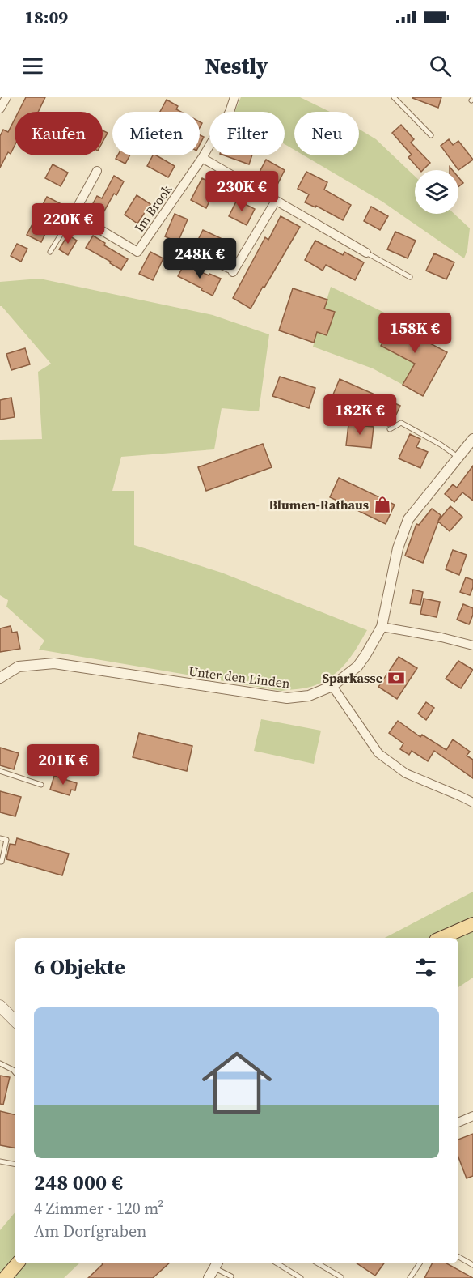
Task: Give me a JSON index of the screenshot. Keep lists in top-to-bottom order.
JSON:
{
  "streets": {
    "street": ["Im Brook", "Unter den Linden"]
  },
  "places": {
    "shop": ["Blumen-Rathaus"],
    "bank": ["Sparkasse"]
  },
  "page": {
    "status": "18:09",
    "header": "Nestly",
    "chip": [
      "Kaufen",
      "Mieten",
      "Filter",
      "Neu"
    ],
    "price": [
      "230K €",
      "220K €",
      "248K €",
      "158K €",
      "182K €",
      "201K €"
    ],
    "heading": "6 Objekte",
    "list": [
      {
        "name": "248 000 €",
        "note": "4 Zimmer · 120 m² · Am Dorfgraben"
      }
    ]
  }
}
